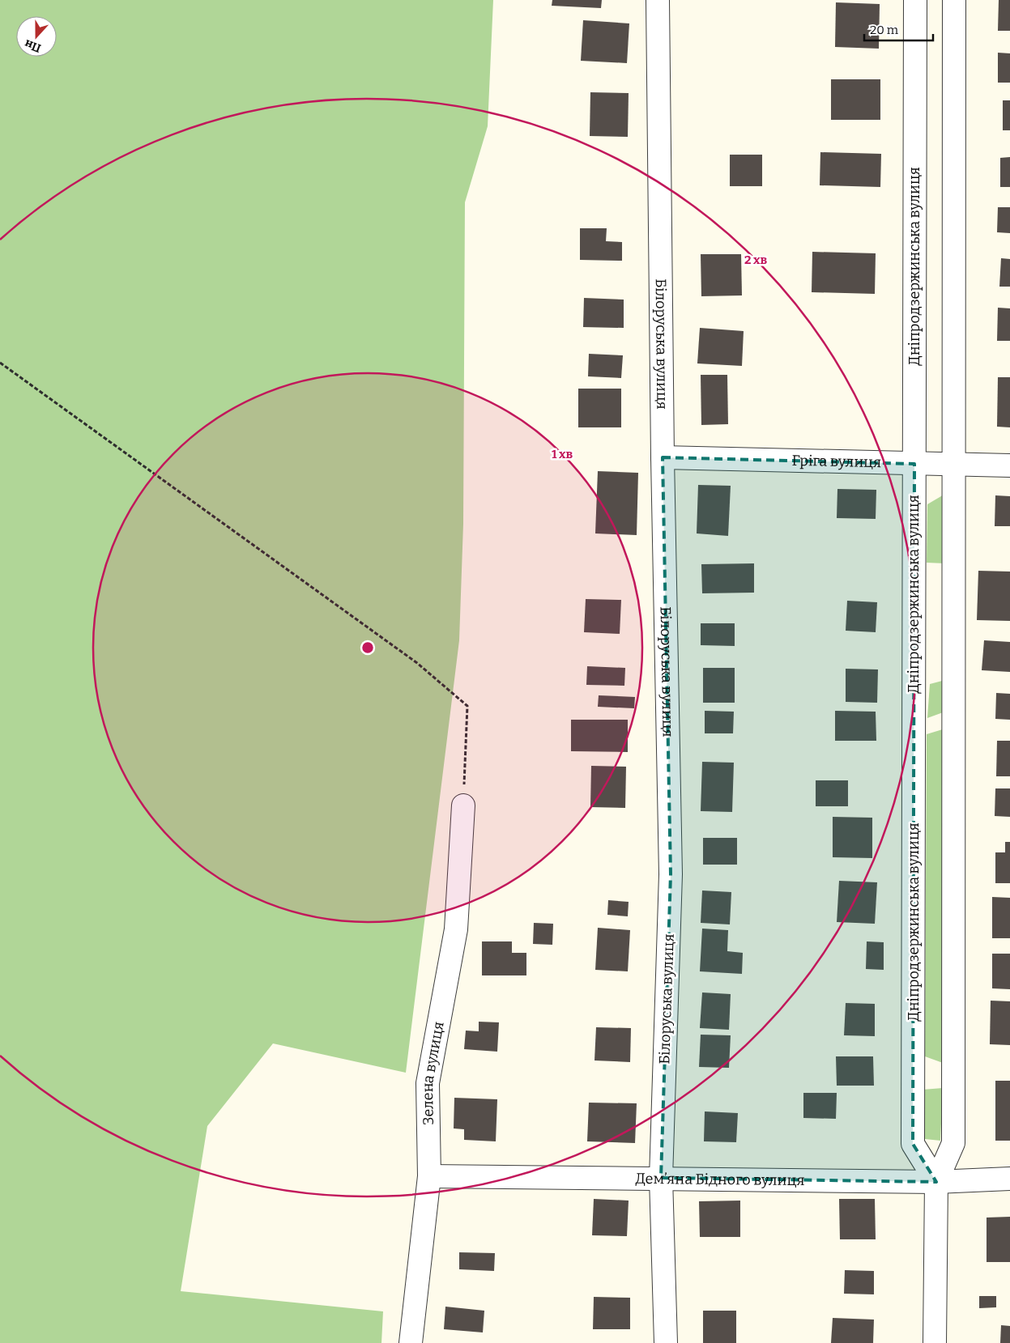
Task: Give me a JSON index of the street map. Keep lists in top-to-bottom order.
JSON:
{
  "streets": {
    "street": [
      "Дніпродзержинська вулиця",
      "Білоруська вулиця",
      "Гріга вулиця",
      "Зелена вулиця",
      "Дем’яна Бідного вулиця"
    ]
  },
  "crossings": [
    ["Дніпродзержинська вулиця", "Гріга вулиця"],
    ["Дніпродзержинська вулиця", "Дем’яна Бідного вулиця"],
    ["Білоруська вулиця", "Гріга вулиця"],
    ["Білоруська вулиця", "Дем’яна Бідного вулиця"],
    ["Зелена вулиця", "Дем’яна Бідного вулиця"]
  ],
  "scale_bar": "20 m",
  "north": "bottom",
  "rings": ["2 хв", "1 хв"]
}
